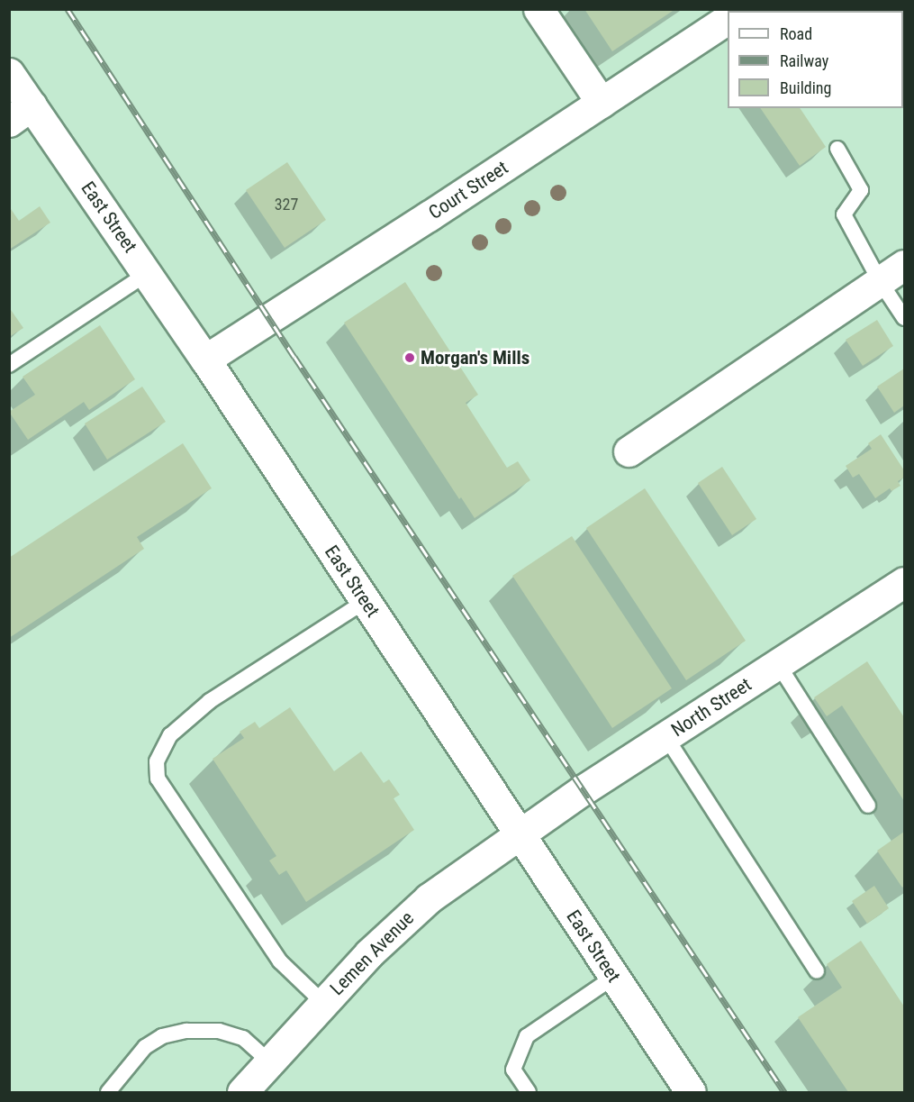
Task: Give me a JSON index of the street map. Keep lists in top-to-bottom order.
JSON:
{
  "streets": {
    "street": [
      "Court Street",
      "East Street",
      "North Street",
      "Lemen Avenue"
    ]
  },
  "crossings": [
    ["Court Street", "East Street"],
    ["East Street", "North Street"],
    ["East Street", "Lemen Avenue"],
    ["North Street", "Lemen Avenue"]
  ],
  "places": ["Morgan's Mills"],
  "house_numbers": ["327"],
  "legend": ["Road", "Railway", "Building"]
}
